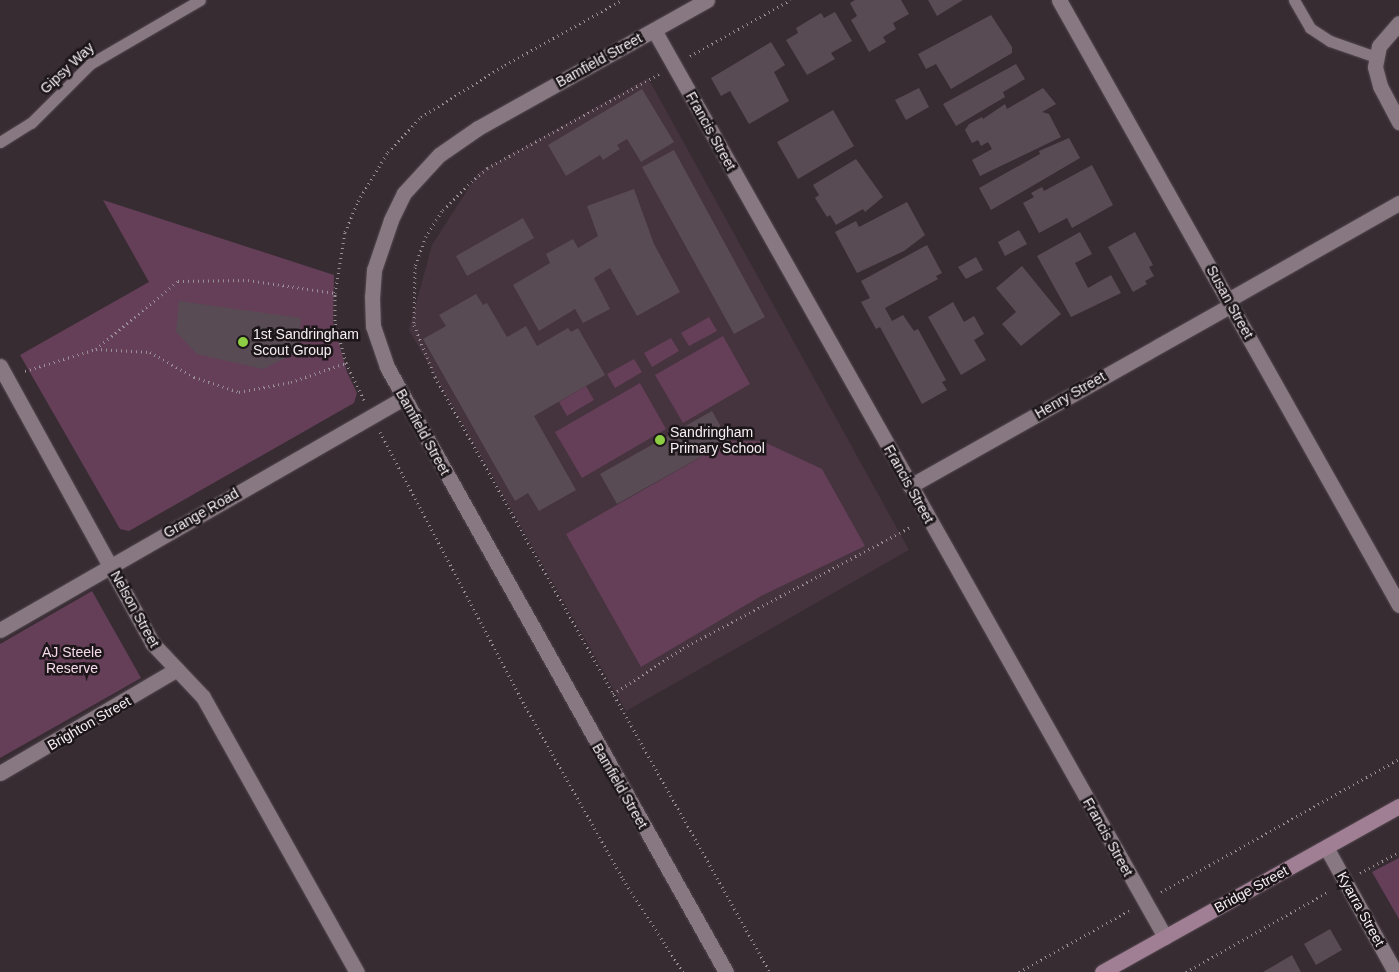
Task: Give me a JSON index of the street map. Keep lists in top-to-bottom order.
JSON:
{
  "streets": {
    "street": [
      "Bamfield Street",
      "Francis Street",
      "Susan Street",
      "Henry Street",
      "Grange Road",
      "Nelson Street",
      "Brighton Street",
      "Bridge Street",
      "Kyarra Street"
    ],
    "lane": ["Gipsy Way"]
  },
  "crossings": [
    ["Bamfield Street", "Francis Street"],
    ["Bamfield Street", "Grange Road"],
    ["Francis Street", "Henry Street"],
    ["Francis Street", "Bridge Street"],
    ["Susan Street", "Henry Street"],
    ["Grange Road", "Nelson Street"],
    ["Nelson Street", "Brighton Street"],
    ["Bridge Street", "Kyarra Street"]
  ],
  "parks": ["AJ Steele Reserve"],
  "places": ["1st Sandringham Scout Group", "Sandringham Primary School"]
}
